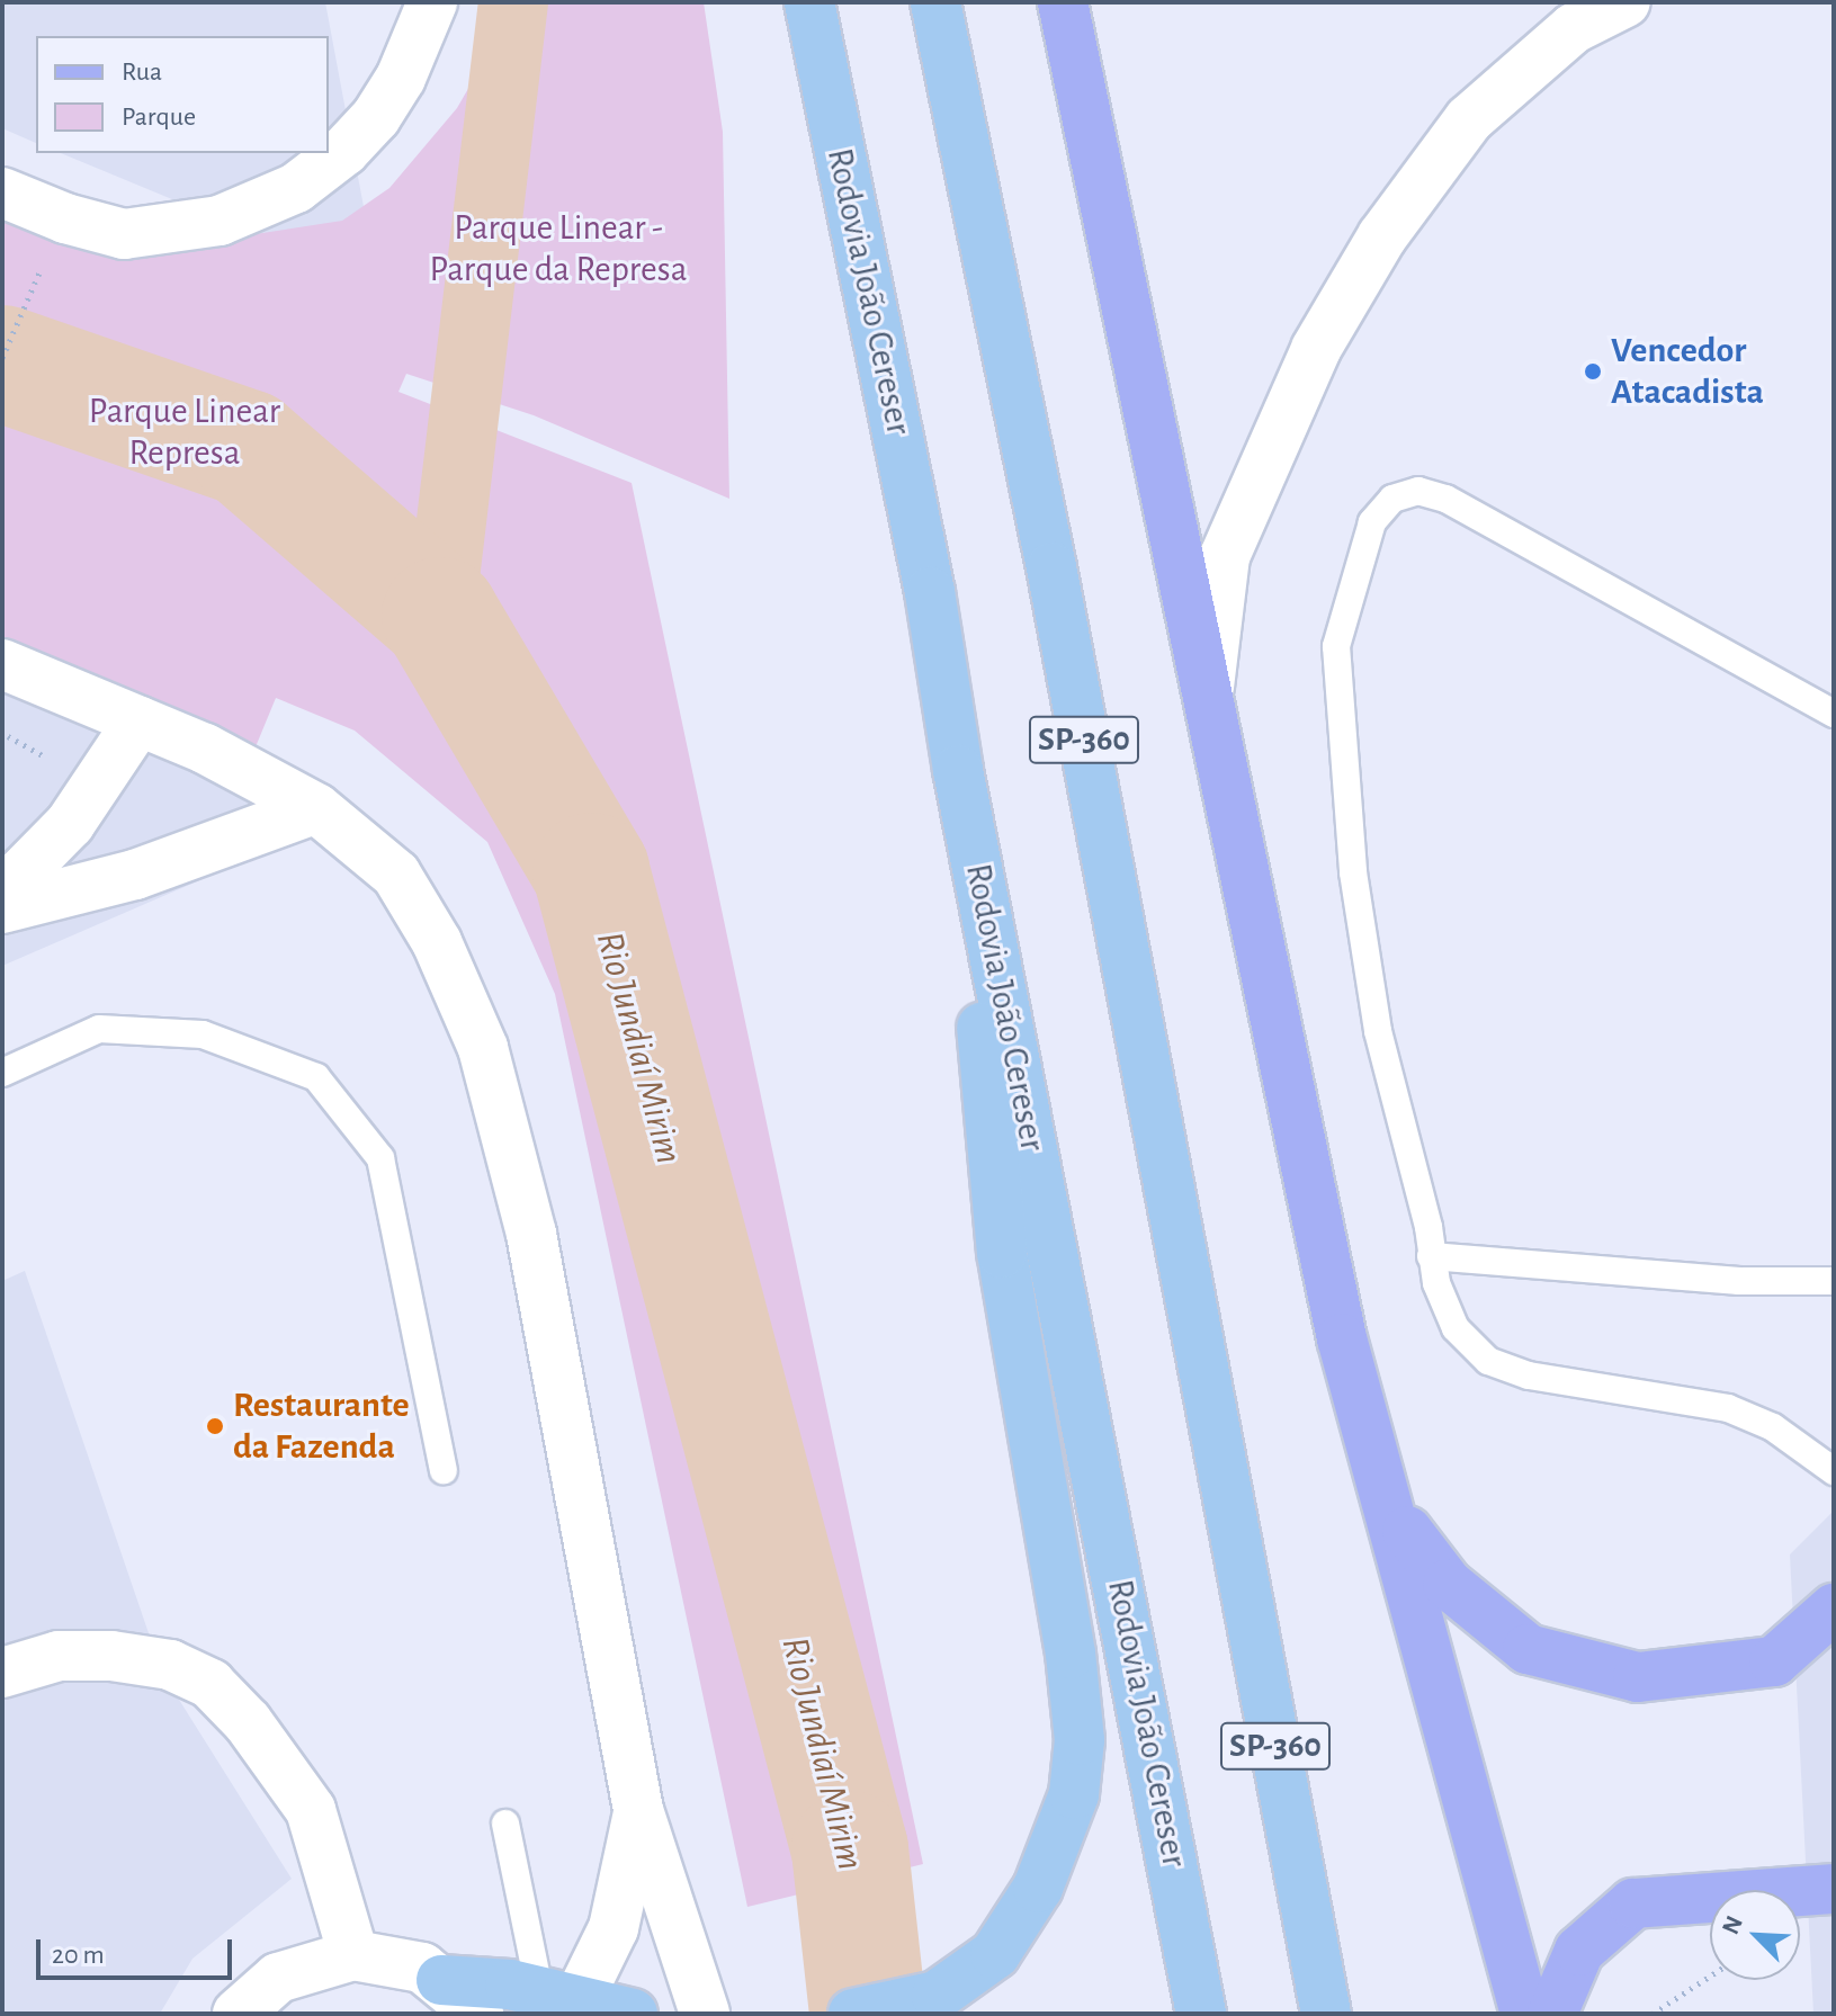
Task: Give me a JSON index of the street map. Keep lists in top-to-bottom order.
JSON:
{
  "streets": {
    "highway": ["Rodovia João Cereser", "SP-360"]
  },
  "water": ["Rio Jundiaí Mirim"],
  "parks": ["Parque Linear - Parque da Represa", "Parque Linear Represa"],
  "places": ["Vencedor Atacadista", "Restaurante da Fazenda"],
  "legend": ["Rua", "Parque"],
  "scale_bar": "20 m",
  "north": "top left"
}
